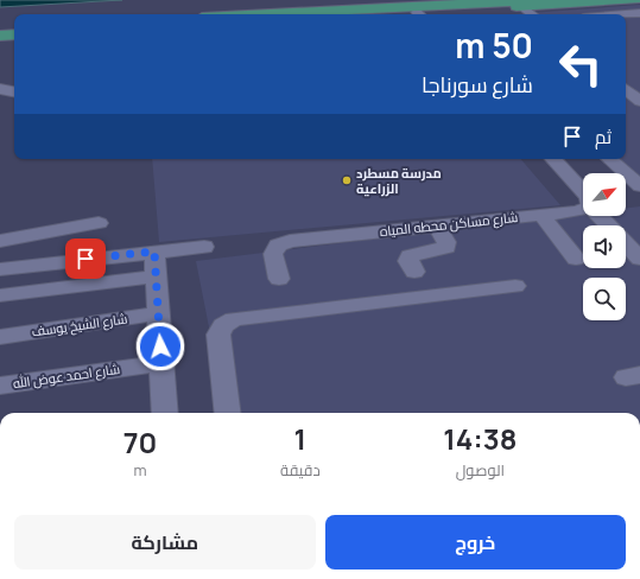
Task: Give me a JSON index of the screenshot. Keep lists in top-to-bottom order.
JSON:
{
  "streets": {
    "street": ["شارع مساكن محطه المياه", "شارع الشيخ يوسف", "شارع احمد عوض الله"]
  },
  "places": ["مدرسة مسطرد الزراعية"],
  "north": "top right",
  "page": {
    "turn": ["50 m", "شارع سورناجا"],
    "then": "ثم",
    "eta": [
      "14:38",
      "الوصول",
      "1",
      "دقيقة",
      "70",
      "m"
    ],
    "buttons": ["خروج", "مشاركة"]
  }
}
